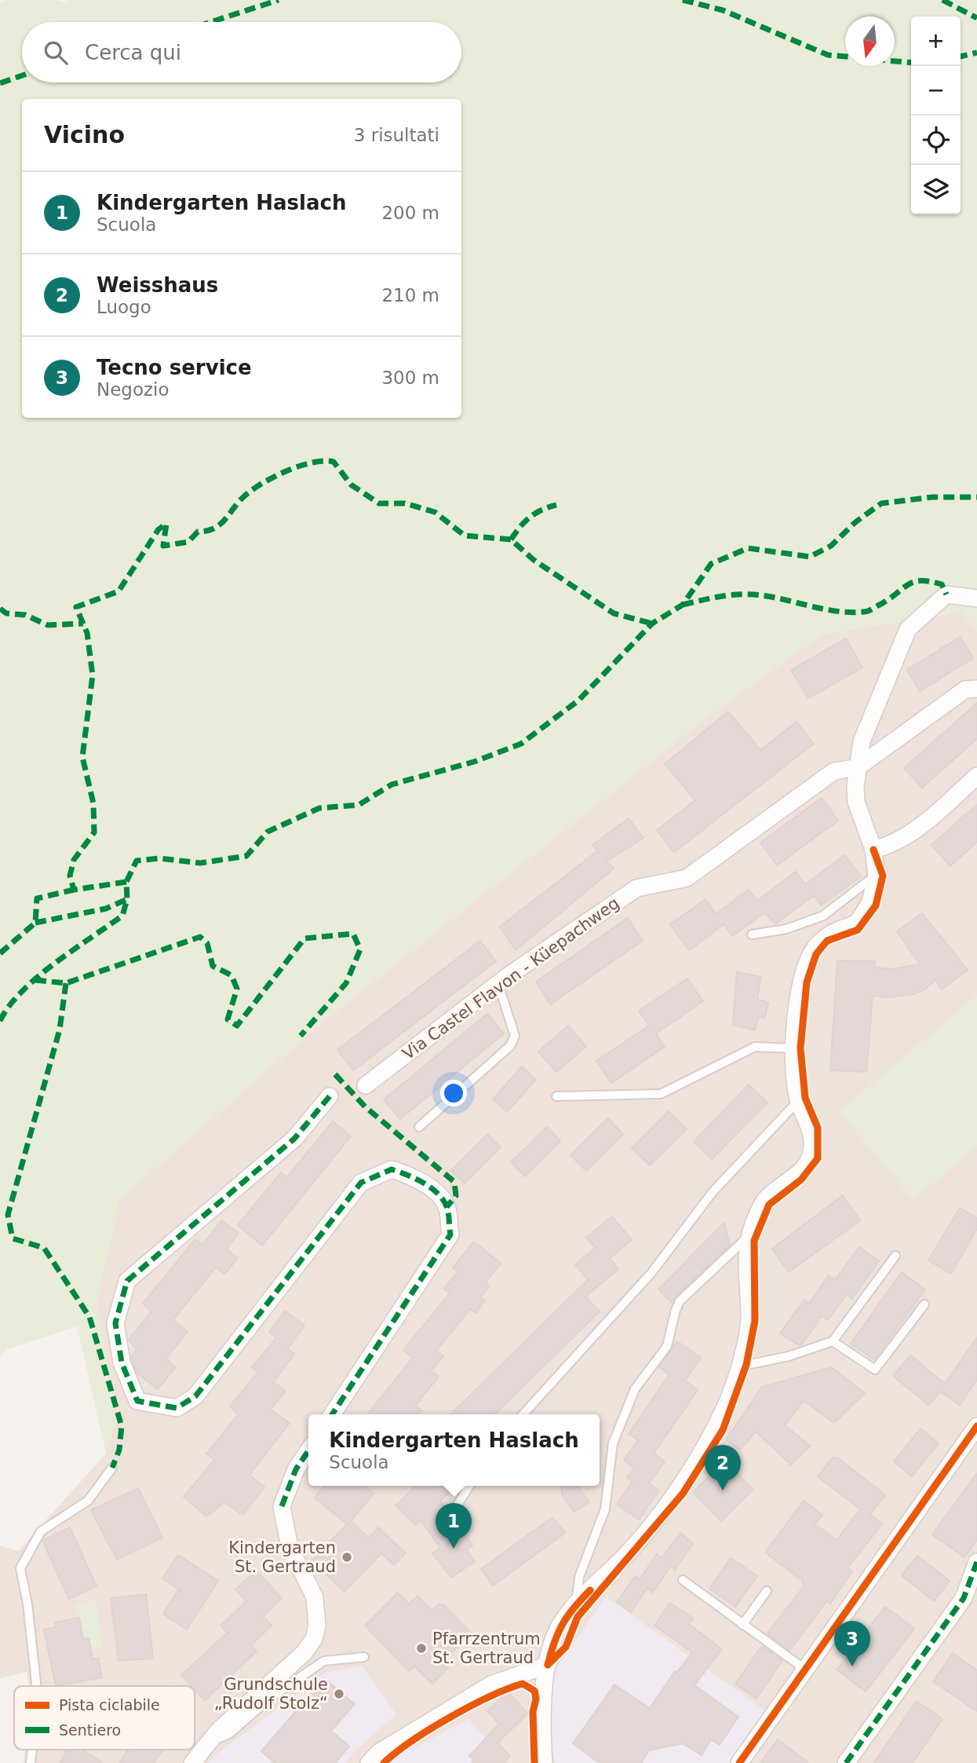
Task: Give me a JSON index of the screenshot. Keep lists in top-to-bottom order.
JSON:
{
  "streets": {
    "street": ["Via Castel Flavon - Küepachweg"]
  },
  "places": ["Kindergarten St. Gertraud", "Pfarrzentrum St. Gertraud", "Grundschule „Rudolf Stolz“"],
  "legend": ["Pista ciclabile", "Sentiero"],
  "north": "bottom",
  "page": {
    "map_buttons": ["+", "−"],
    "search": "Cerca qui",
    "heading": ["Vicino", "3 risultati"],
    "list": [
      {
        "mark": "1",
        "name": "Kindergarten Haslach",
        "note": "Scuola",
        "value": "200 m"
      },
      {
        "mark": "2",
        "name": "Weisshaus",
        "note": "Luogo",
        "value": "210 m"
      },
      {
        "mark": "3",
        "name": "Tecno service",
        "note": "Negozio",
        "value": "300 m"
      }
    ],
    "popup": ["Kindergarten Haslach", "Scuola"],
    "pins": ["2", "1", "3"]
  }
}
